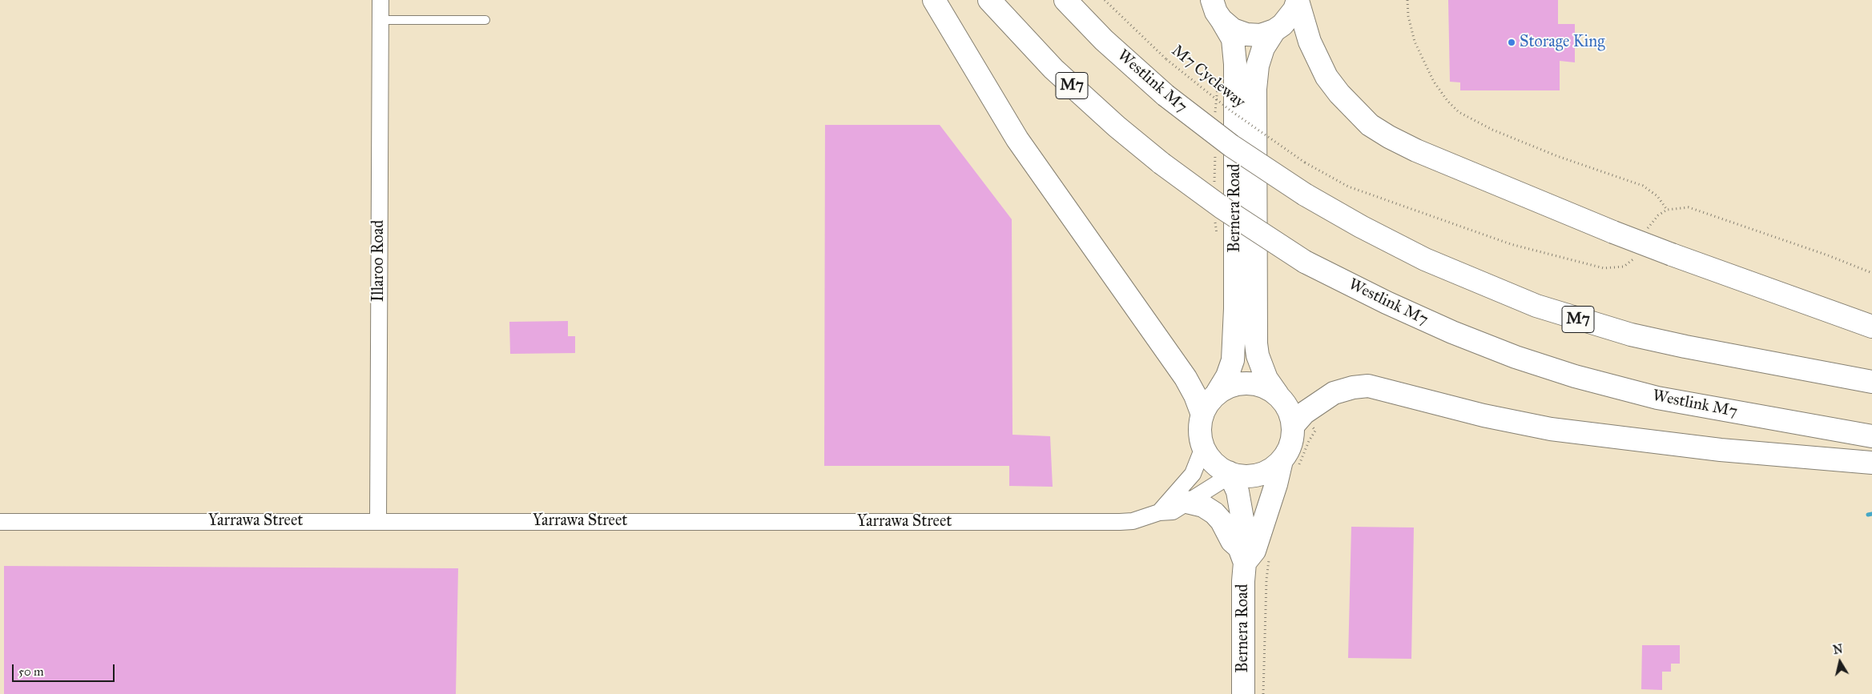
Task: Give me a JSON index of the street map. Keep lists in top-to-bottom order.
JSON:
{
  "streets": {
    "main road": ["Westlink M7", "M7", "Bernera Road"],
    "street": ["Illaroo Road", "Yarrawa Street"],
    "path": ["M7 Cycleway"]
  },
  "crossings": [
    ["Bernera Road", "Yarrawa Street"],
    ["Illaroo Road", "Yarrawa Street"]
  ],
  "places": ["Storage King"],
  "scale_bar": "50 m",
  "north": "top"
}
